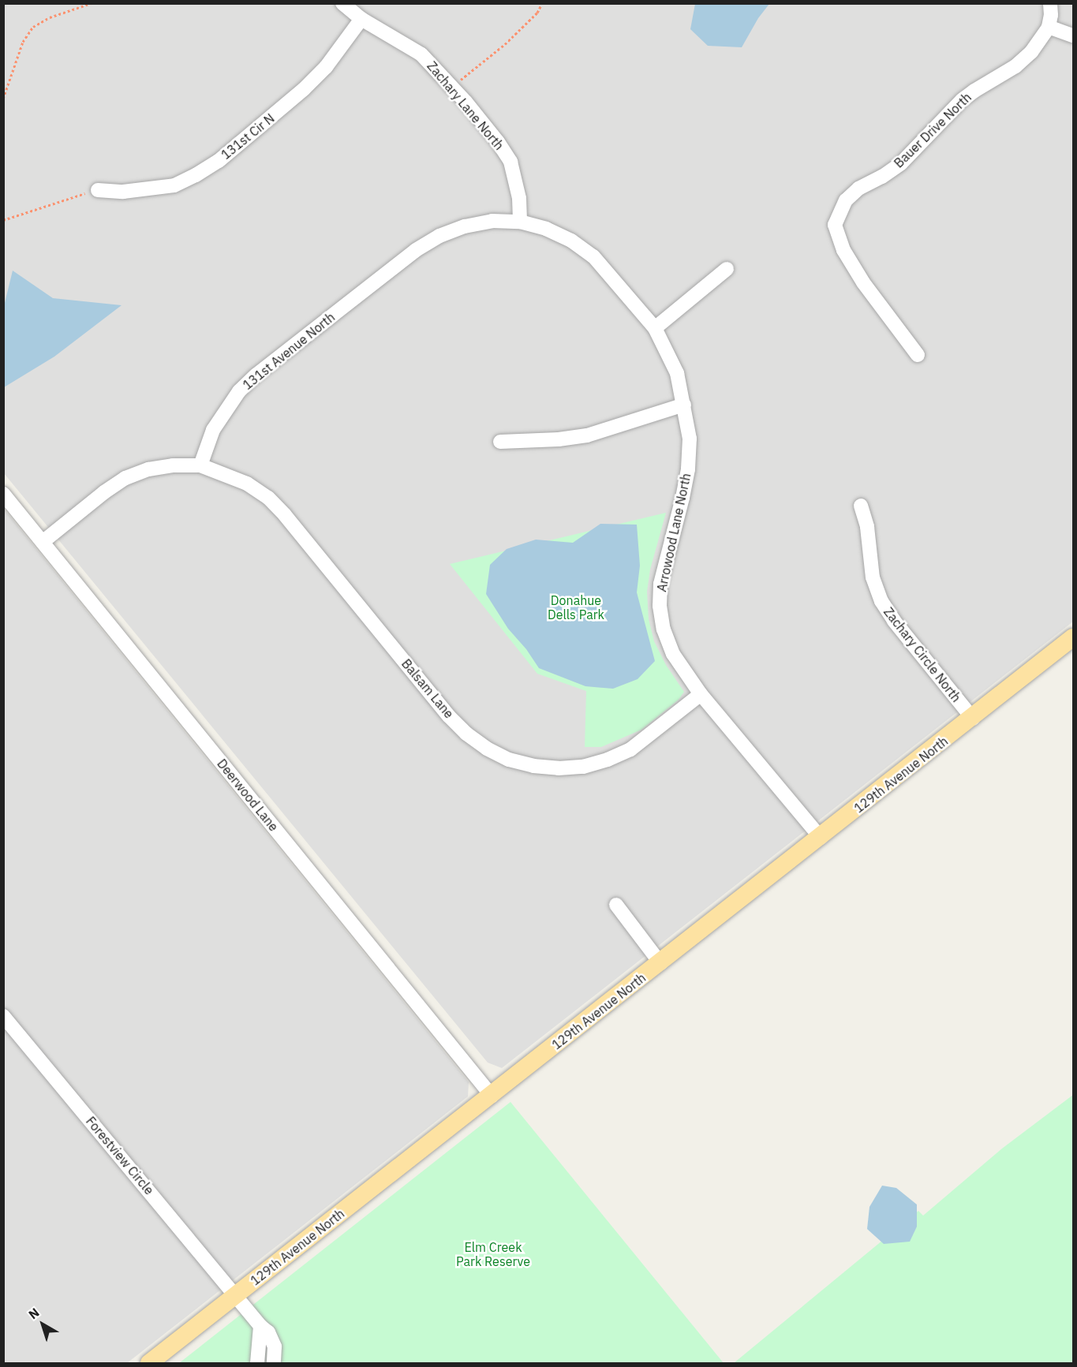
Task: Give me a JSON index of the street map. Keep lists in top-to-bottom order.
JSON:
{
  "streets": {
    "main road": ["129th Avenue North"],
    "street": [
      "Zachary Lane North",
      "Bauer Drive North",
      "131st Cir N",
      "131st Avenue North",
      "Arrowood Lane North",
      "Zachary Circle North",
      "Balsam Lane",
      "Deerwood Lane",
      "Forestview Circle"
    ]
  },
  "crossings": [
    ["Zachary Lane North", "131st Cir N"],
    ["Zachary Lane North", "131st Avenue North"],
    ["Zachary Lane North", "Arrowood Lane North"],
    ["131st Avenue North", "Arrowood Lane North"],
    ["131st Avenue North", "Balsam Lane"],
    ["Arrowood Lane North", "Balsam Lane"],
    ["Arrowood Lane North", "129th Avenue North"],
    ["Zachary Circle North", "129th Avenue North"],
    ["129th Avenue North", "Deerwood Lane"],
    ["129th Avenue North", "Forestview Circle"]
  ],
  "parks": ["Donahue Dells Park", "Elm Creek Park Reserve"],
  "north": "top left"
}
